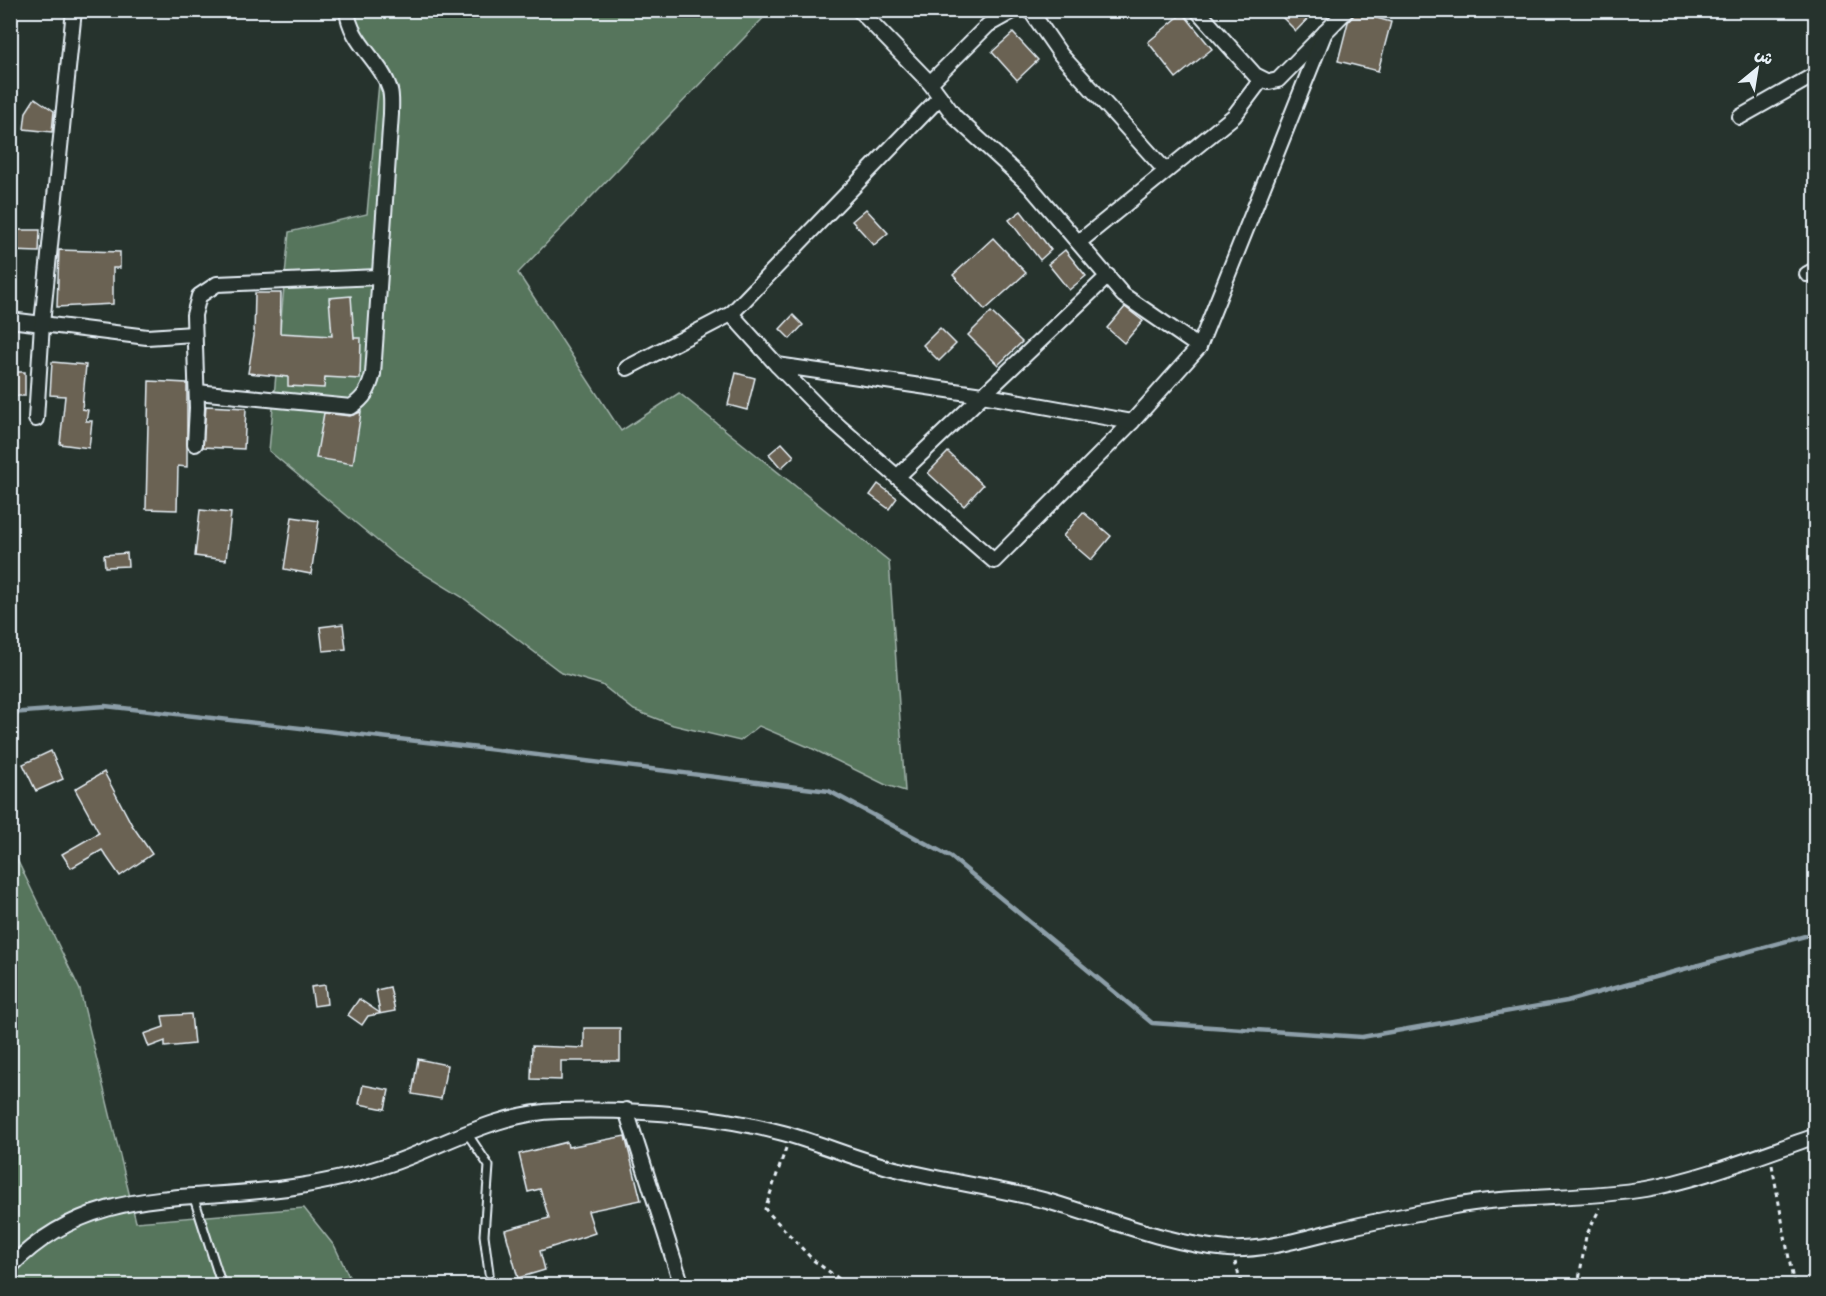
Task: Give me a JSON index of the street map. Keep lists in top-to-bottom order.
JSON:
{
  "north": "top right"
}
